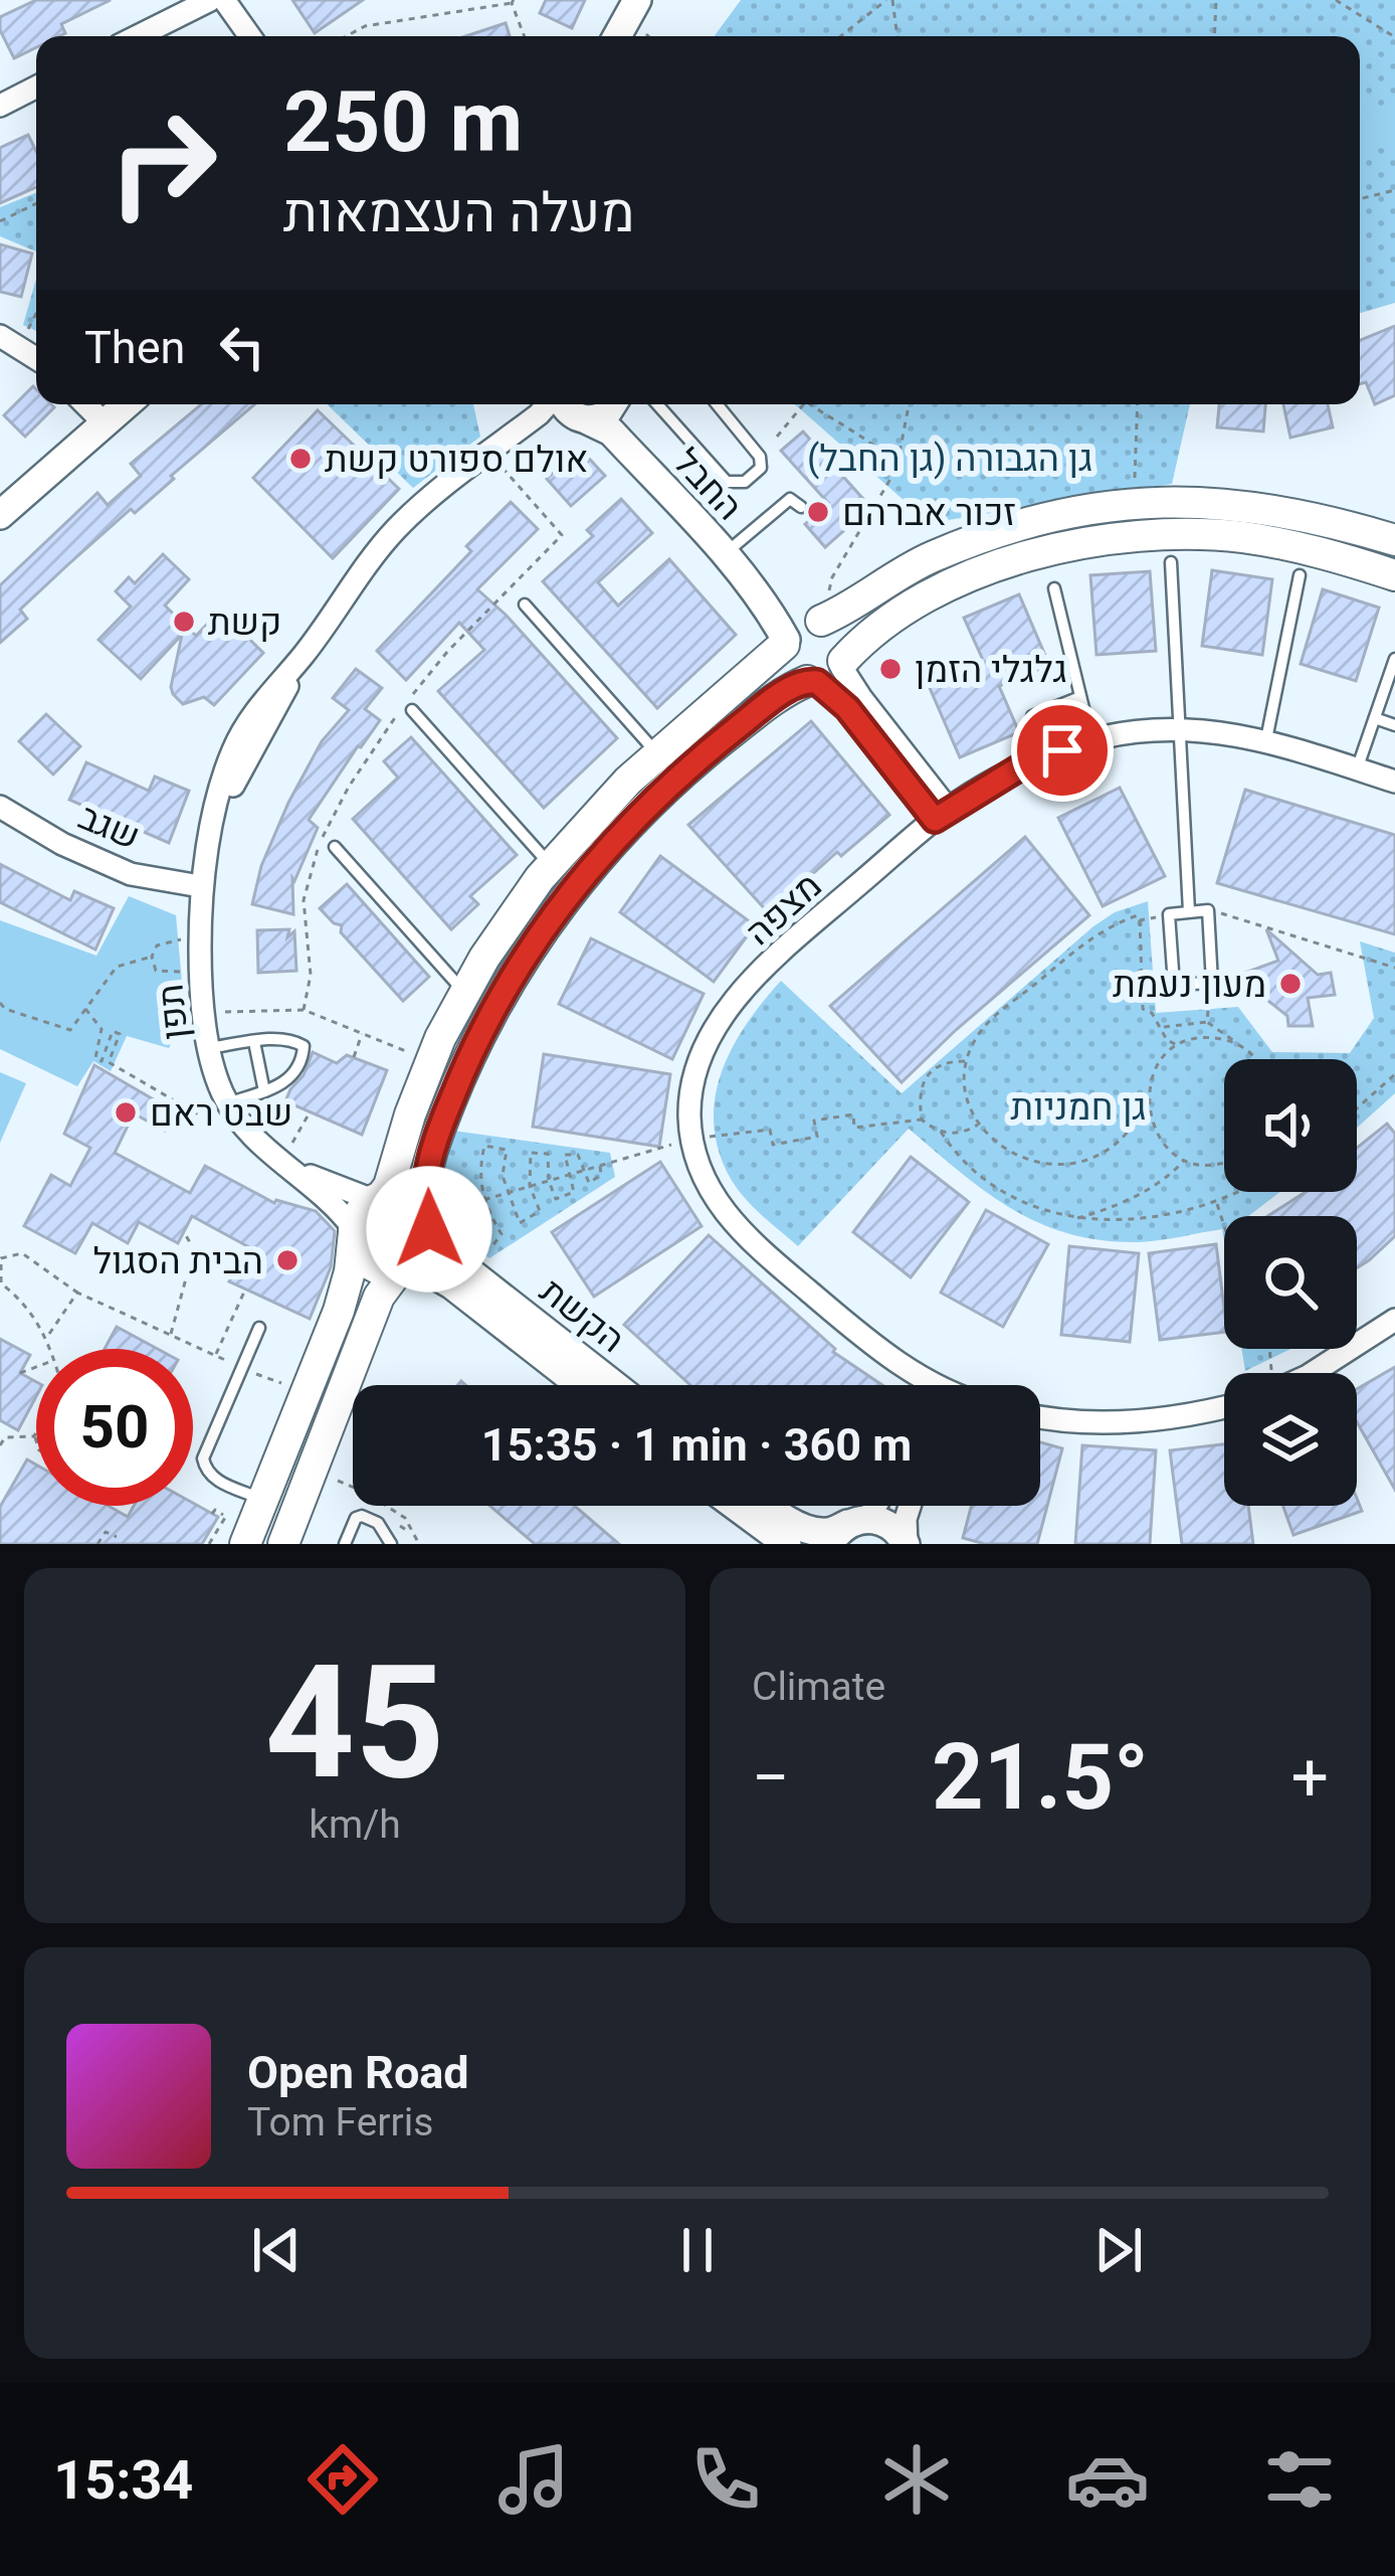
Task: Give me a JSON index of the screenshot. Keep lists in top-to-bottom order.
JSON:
{
  "streets": {
    "street": [
      "החבל",
      "שגב",
      "מצפה",
      "תפן",
      "הקשת"
    ]
  },
  "crossings": [
    ["החבל", "תפן"],
    ["שגב", "תפן"],
    ["תפן", "הקשת"]
  ],
  "parks": ["גן הגבורה (גן החבל)", "גן חמניות"],
  "places": [
    "אולם ספורט קשת",
    "זכור אברהם",
    "קשת",
    "גלגלי הזמן",
    "מעון נעמת",
    "שבט ראם",
    "הבית הסגול"
  ],
  "page": {
    "turn": ["250 m", "מעלה העצמאות"],
    "then": "Then",
    "limit": "50",
    "trip": "15:35 · 1 min · 360 m",
    "tile": [
      ["45", "km/h"],
      "Climate"
    ],
    "heat": ["−", "21.5°", "+"],
    "song": ["Open Road", "Tom Ferris"],
    "tabs": "15:34"
  }
}
